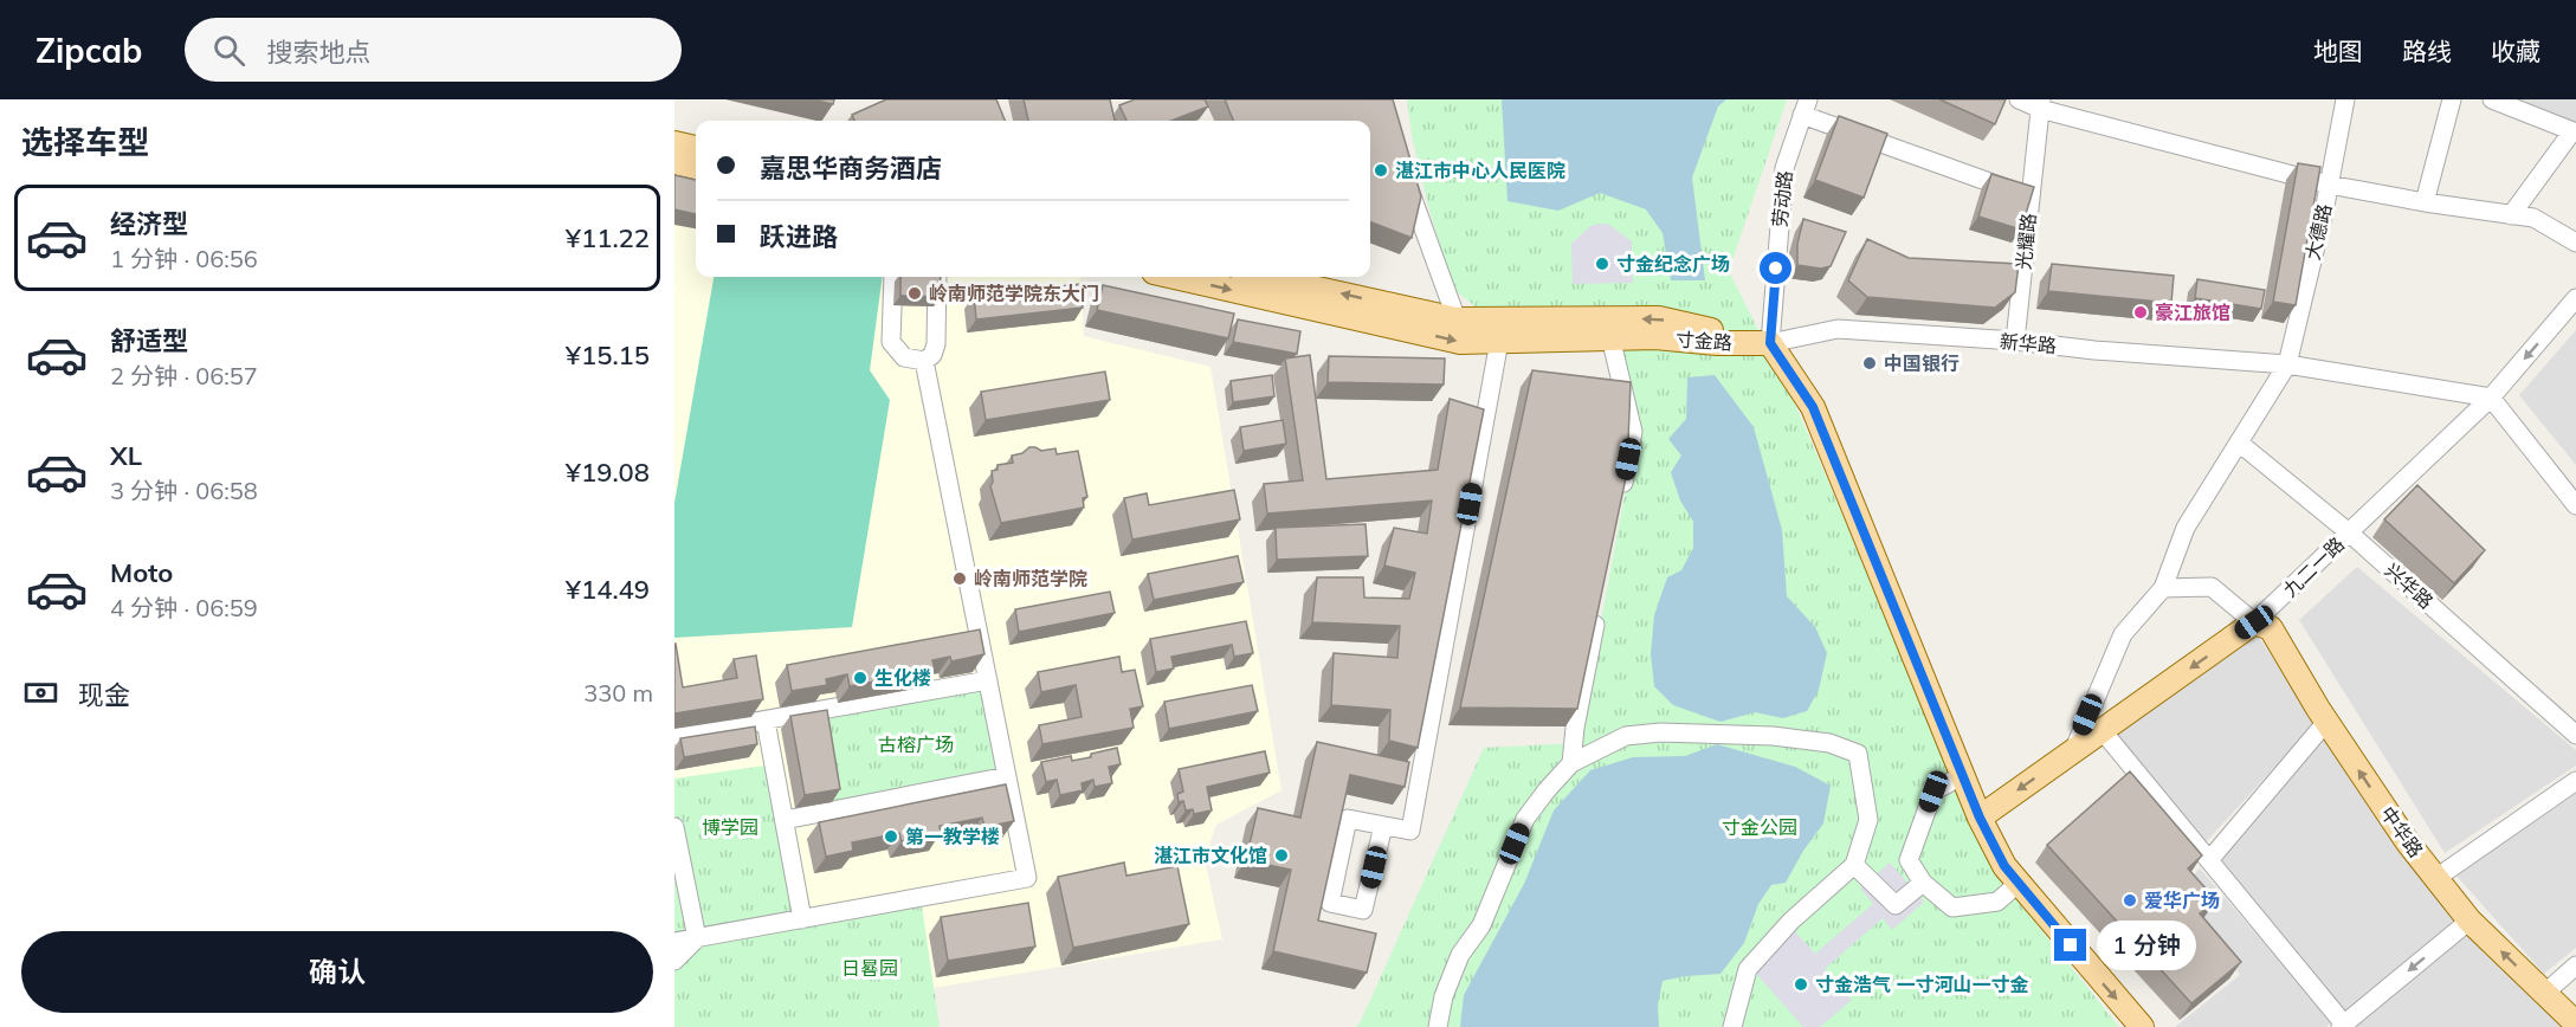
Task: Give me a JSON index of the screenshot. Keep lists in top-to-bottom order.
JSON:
{
  "streets": {
    "main road": ["寸金路", "九二一路", "中华路"],
    "street": [
      "劳动路",
      "大德路",
      "光耀路",
      "新华路",
      "兴华路"
    ]
  },
  "crossings": [
    ["劳动路", "寸金路"],
    ["劳动路", "新华路"],
    ["大德路", "新华路"],
    ["大德路", "兴华路"],
    ["光耀路", "新华路"],
    ["寸金路", "新华路"],
    ["新华路", "九二一路"],
    ["九二一路", "兴华路"],
    ["九二一路", "中华路"]
  ],
  "one_way": ["中华路"],
  "parks": [
    "古榕广场",
    "博学园",
    "寸金公园",
    "日晷园"
  ],
  "places": [
    "湛江市中心人民医院",
    "寸金纪念广场",
    "岭南师范学院东大门",
    "豪江旅馆",
    "中国银行",
    "岭南师范学院",
    "生化楼",
    "第一教学楼",
    "湛江市文化馆",
    "爱华广场",
    "寸金浩气 一寸河山一寸金"
  ],
  "page": {
    "header": "Zipcab",
    "search": "搜索地点",
    "nav": ["地图", "路线", "收藏"],
    "heading": "选择车型",
    "banner": ["嘉思华商务酒店", "跃进路"],
    "list": [
      {
        "name": "经济型",
        "note": "1 分钟 · 06:56",
        "value": "¥11.22"
      },
      {
        "name": "舒适型",
        "note": "2 分钟 · 06:57",
        "value": "¥15.15"
      },
      {
        "name": "XL",
        "note": "3 分钟 · 06:58",
        "value": "¥19.08"
      },
      {
        "name": "Moto",
        "note": "4 分钟 · 06:59",
        "value": "¥14.49"
      }
    ],
    "pay": ["现金", "330 m"],
    "buttons": "确认",
    "bubble": "1 分钟"
  }
}
